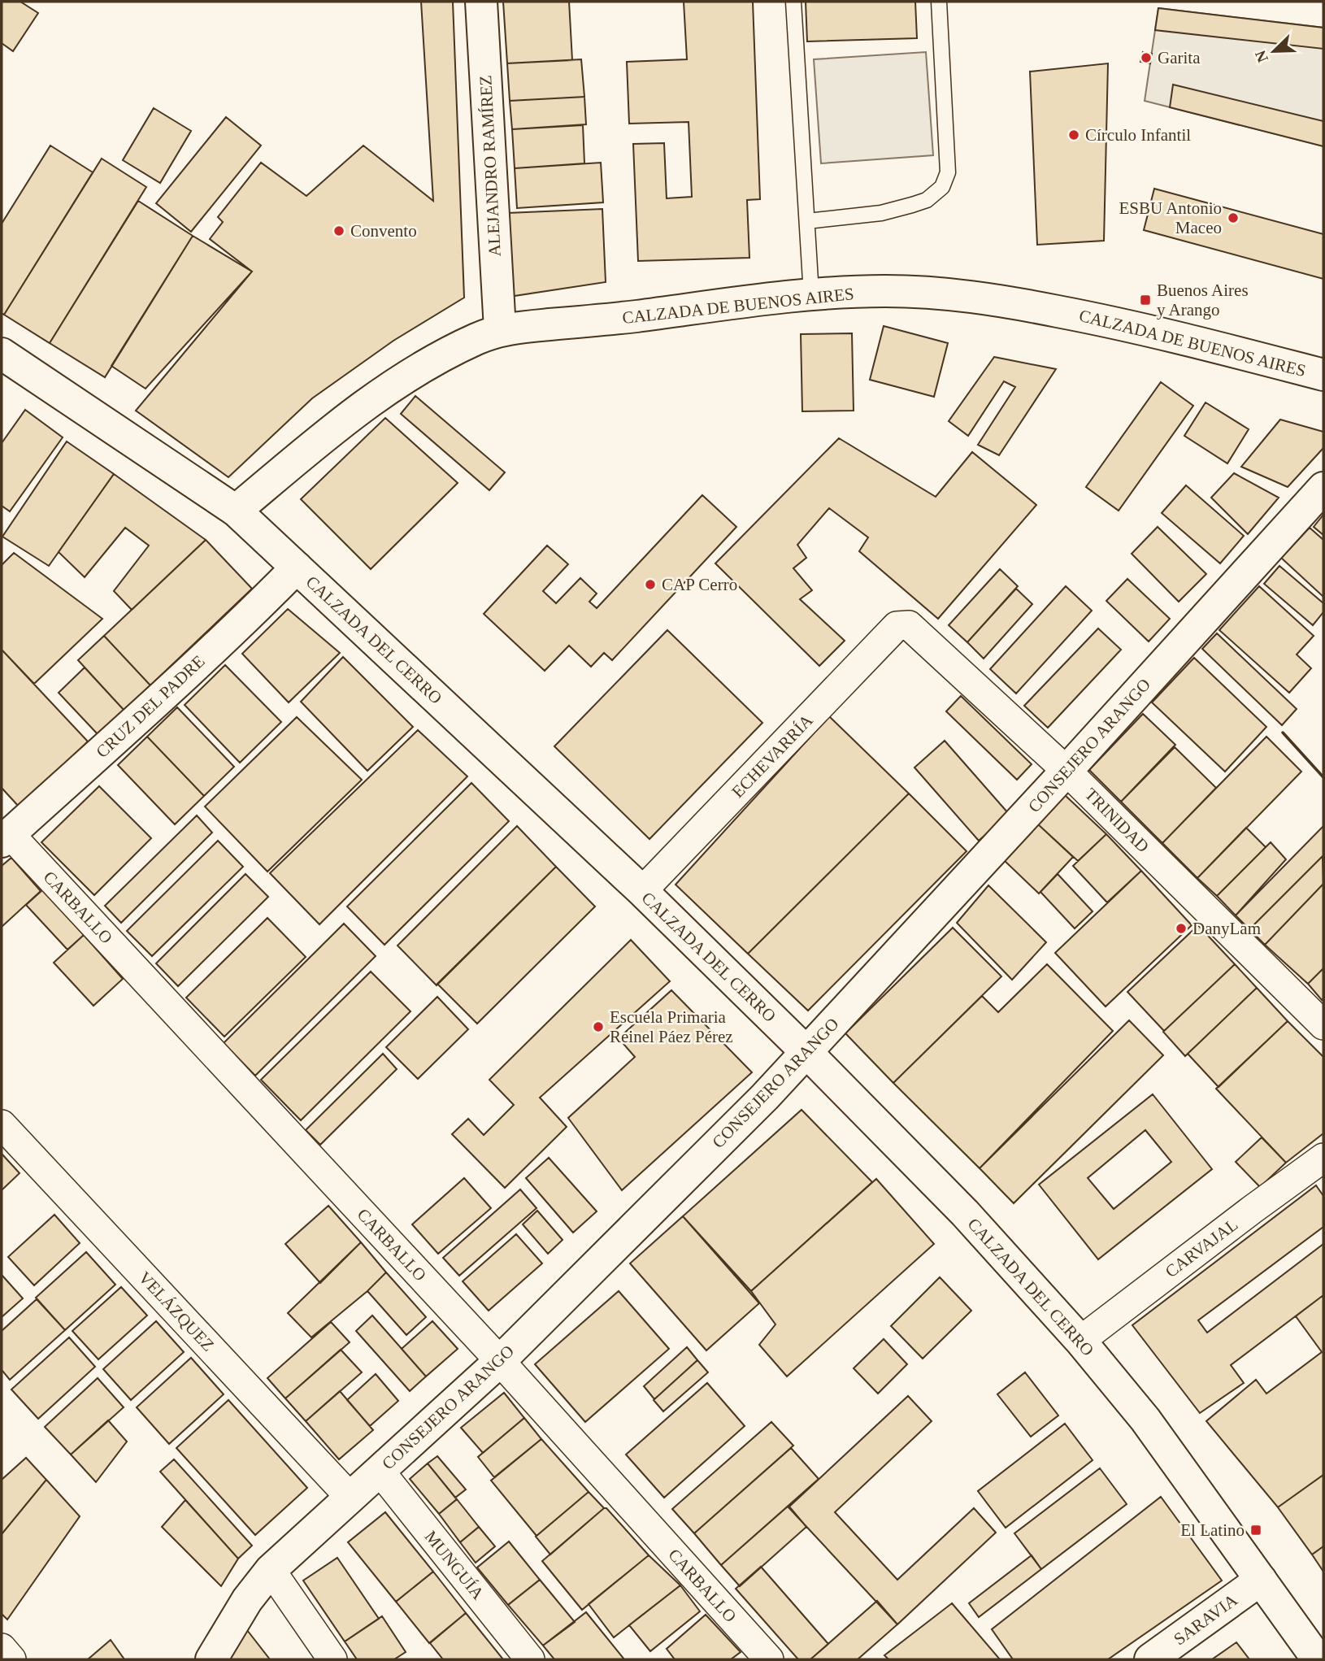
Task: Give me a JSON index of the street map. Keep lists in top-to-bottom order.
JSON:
{
  "streets": {
    "street": [
      "ALEJANDRO RAMÍREZ",
      "CALZADA DE BUENOS AIRES",
      "CALZADA DEL CERRO",
      "CRUZ DEL PADRE",
      "CONSEJERO ARANGO",
      "ECHEVARRÍA",
      "TRINIDAD",
      "CARBALLO",
      "CARVAJAL",
      "VELÁZQUEZ",
      "MUNGUÍA",
      "SARAVIA"
    ]
  },
  "crossings": [
    ["ALEJANDRO RAMÍREZ", "CALZADA DE BUENOS AIRES"],
    ["CALZADA DE BUENOS AIRES", "CALZADA DEL CERRO"],
    ["CALZADA DEL CERRO", "CRUZ DEL PADRE"],
    ["CALZADA DEL CERRO", "CONSEJERO ARANGO"],
    ["CALZADA DEL CERRO", "ECHEVARRÍA"],
    ["CALZADA DEL CERRO", "CARVAJAL"],
    ["CALZADA DEL CERRO", "SARAVIA"],
    ["CRUZ DEL PADRE", "CARBALLO"],
    ["CONSEJERO ARANGO", "TRINIDAD"],
    ["CONSEJERO ARANGO", "CARBALLO"],
    ["CONSEJERO ARANGO", "VELÁZQUEZ"],
    ["CONSEJERO ARANGO", "MUNGUÍA"],
    ["ECHEVARRÍA", "TRINIDAD"]
  ],
  "places": {
    "other": [
      "Garita",
      "Círculo Infantil",
      "ESBU Antonio Maceo",
      "Convento",
      "CAP Cerro",
      "DanyLam",
      "Escuela Primaria Reinel Páez Pérez"
    ],
    "transit": ["Buenos Aires y Arango", "El Latino"]
  },
  "north": "bottom left"
}
